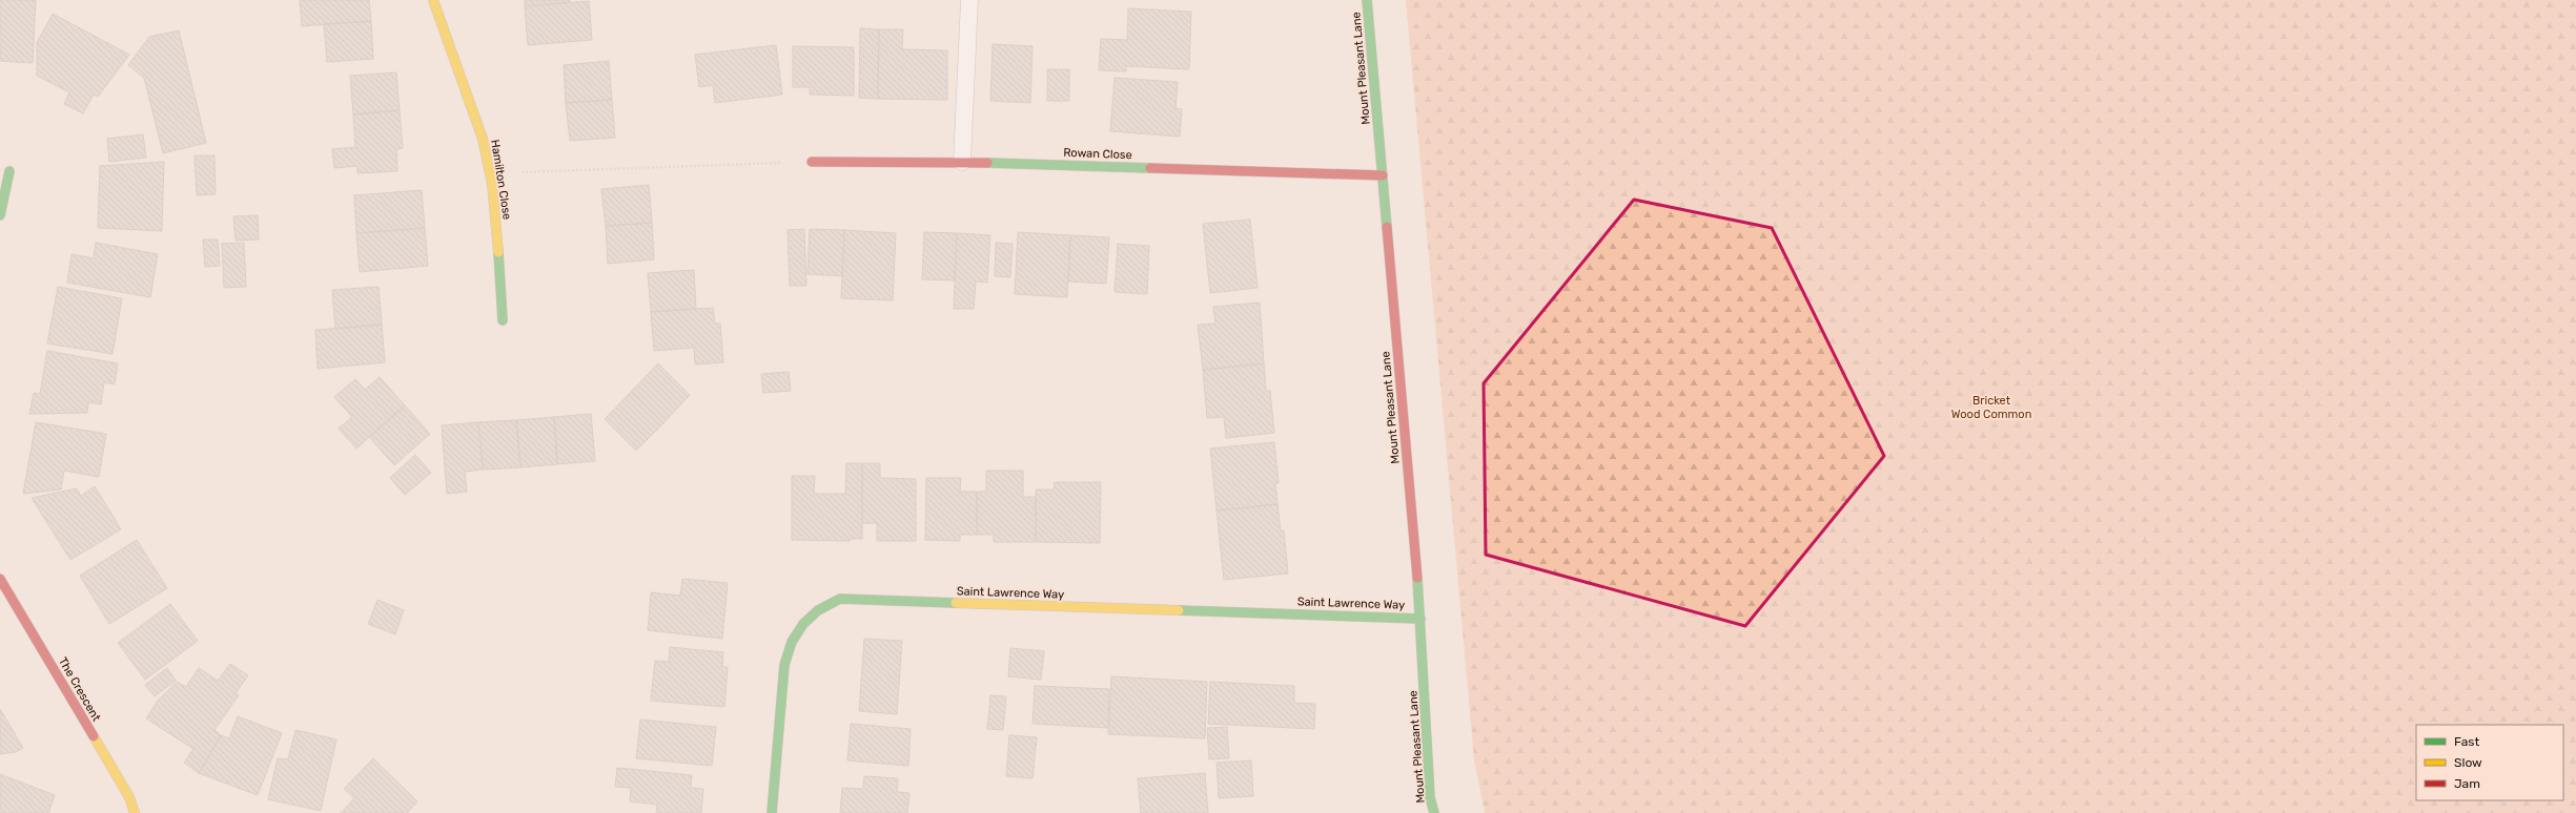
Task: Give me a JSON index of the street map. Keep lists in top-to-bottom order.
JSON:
{
  "streets": {
    "street": [
      "Mount Pleasant Lane",
      "Rowan Close",
      "Hamilton Close",
      "Saint Lawrence Way",
      "The Crescent"
    ]
  },
  "crossings": [
    ["Mount Pleasant Lane", "Rowan Close"],
    ["Mount Pleasant Lane", "Saint Lawrence Way"]
  ],
  "parks": ["Bricket Wood Common"],
  "legend": ["Fast", "Slow", "Jam"]
}
